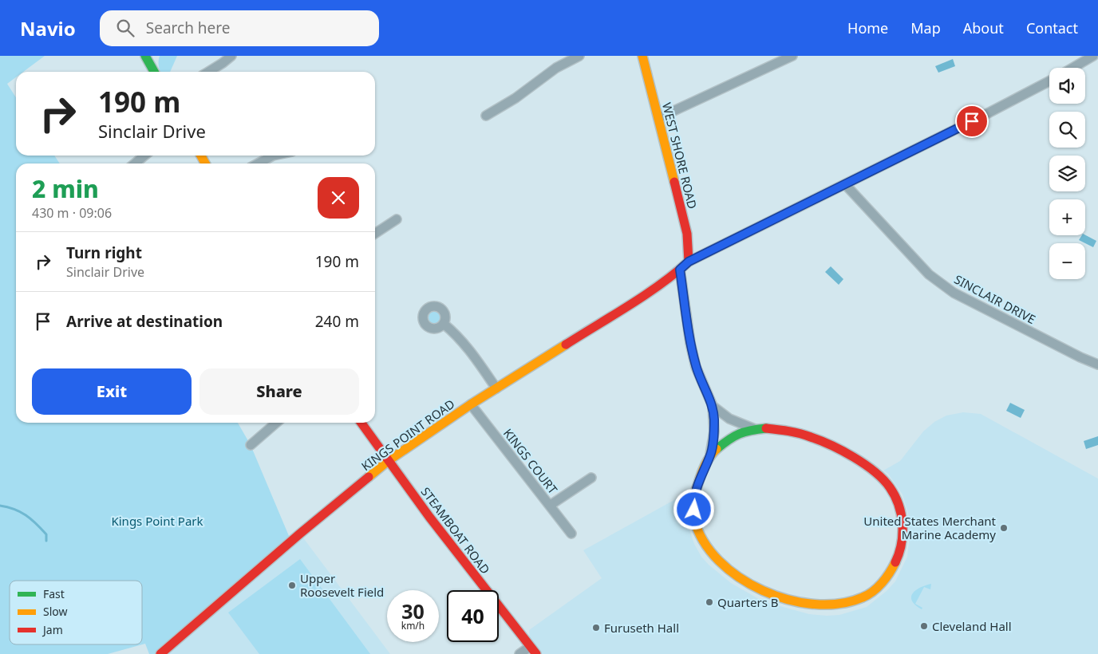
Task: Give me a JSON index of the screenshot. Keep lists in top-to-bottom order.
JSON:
{
  "streets": {
    "street": [
      "WEST SHORE ROAD",
      "SINCLAIR DRIVE",
      "KINGS POINT ROAD",
      "KINGS COURT",
      "STEAMBOAT ROAD"
    ]
  },
  "crossings": [
    ["WEST SHORE ROAD", "KINGS POINT ROAD"],
    ["KINGS POINT ROAD", "KINGS COURT"],
    ["KINGS POINT ROAD", "STEAMBOAT ROAD"]
  ],
  "parks": ["Kings Point Park"],
  "places": [
    "United States Merchant Marine Academy",
    "Upper Roosevelt Field",
    "Quarters B",
    "Cleveland Hall",
    "Furuseth Hall"
  ],
  "legend": ["Fast", "Slow", "Jam"],
  "page": {
    "header": "Navio",
    "search": "Search here",
    "nav": [
      "Home",
      "Map",
      "About",
      "Contact"
    ],
    "map_buttons": ["+", "−"],
    "turn": ["190 m", "Sinclair Drive"],
    "heading": ["2 min", "430 m · 09:06"],
    "list": [
      {
        "name": "Turn right",
        "note": "Sinclair Drive",
        "value": "190 m"
      },
      {
        "name": "Arrive at destination",
        "value": "240 m"
      }
    ],
    "buttons": ["Exit", "Share"],
    "speed": "30 km/h",
    "limit": "40"
  }
}
